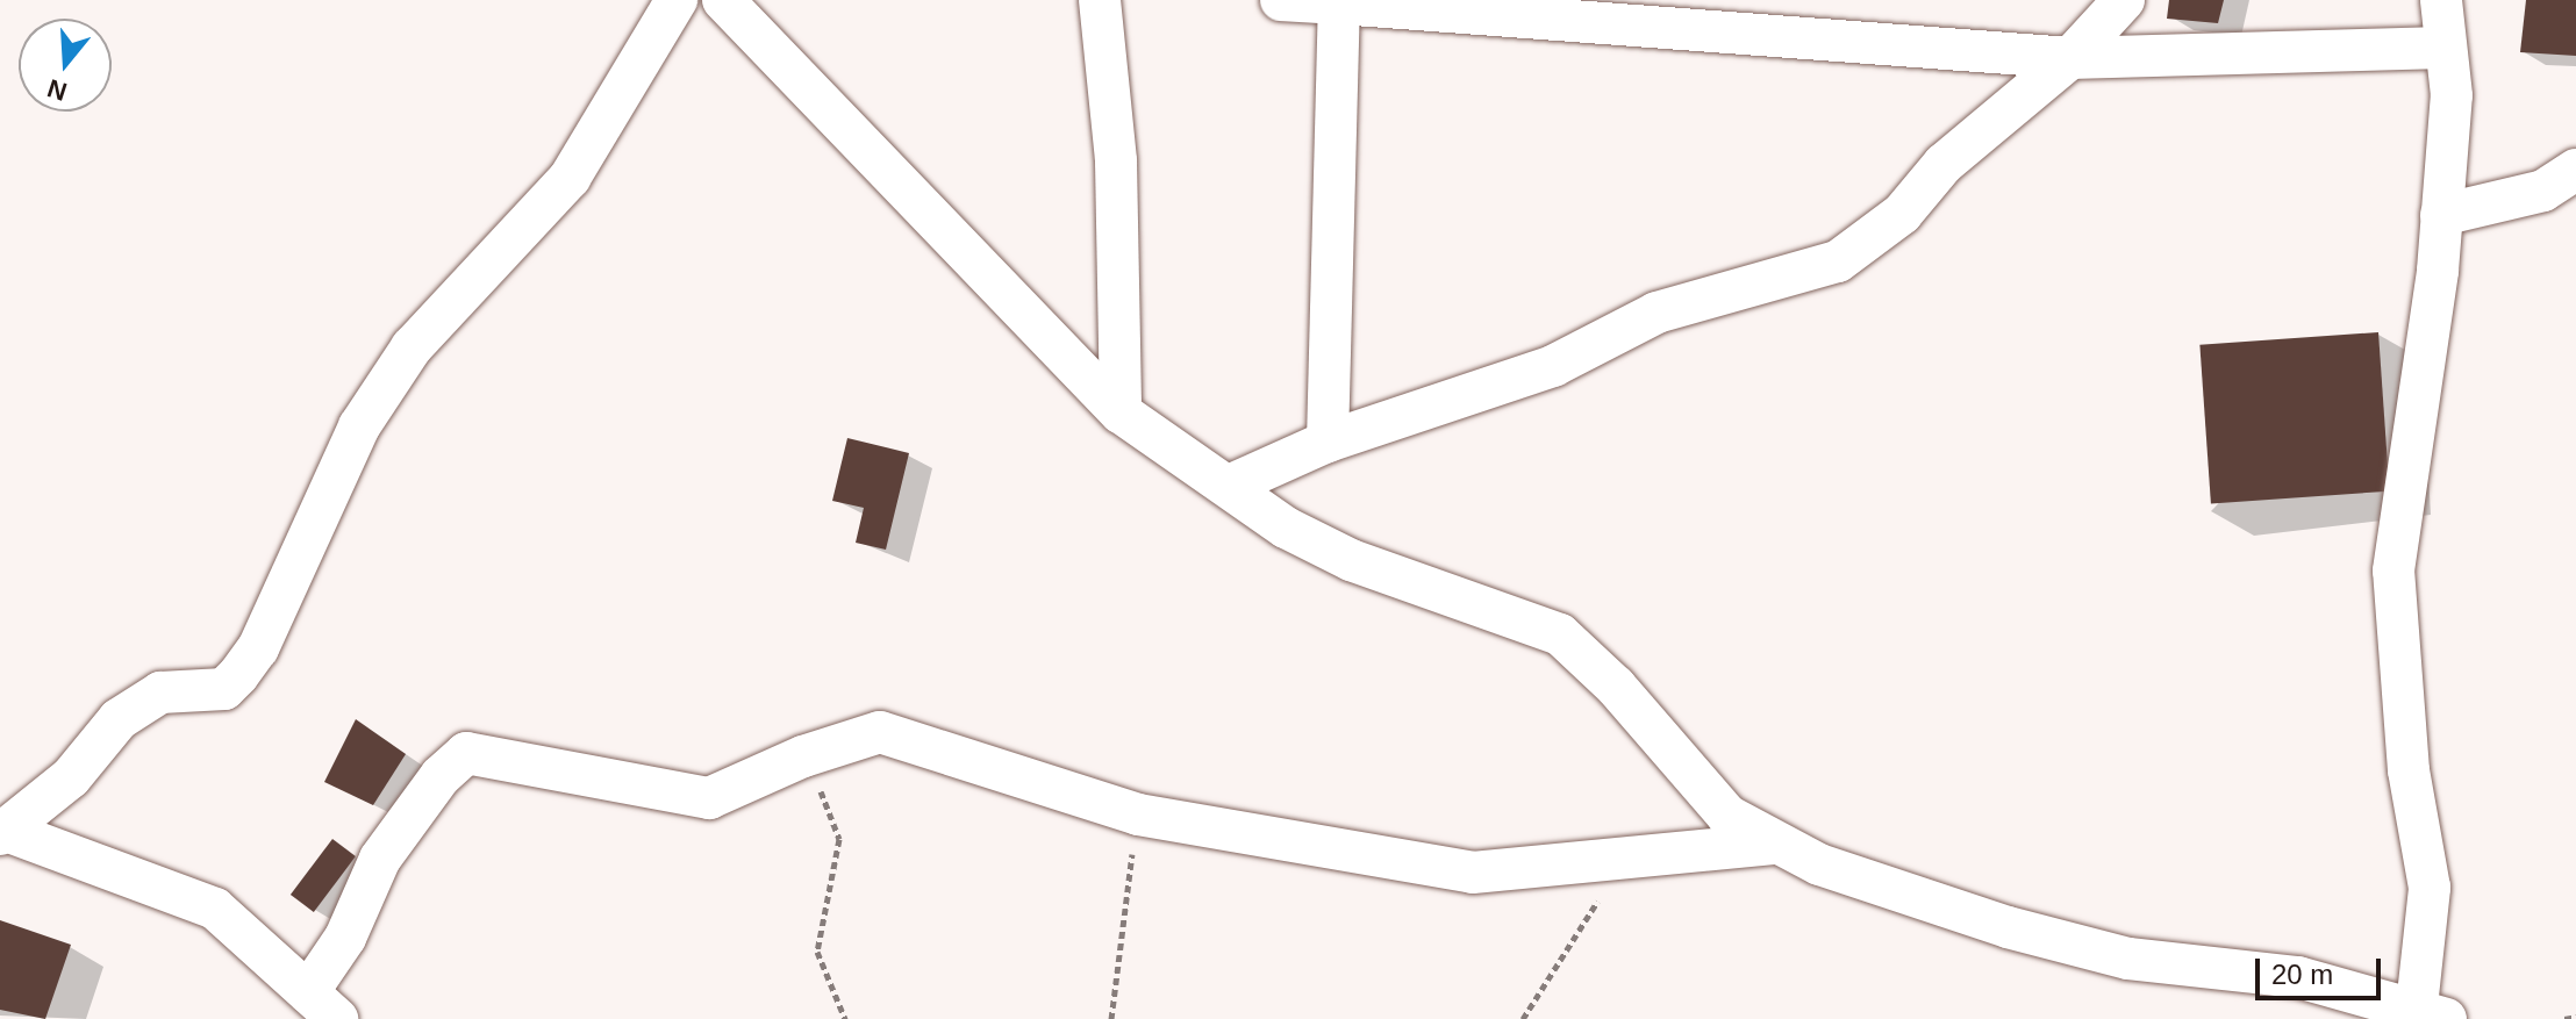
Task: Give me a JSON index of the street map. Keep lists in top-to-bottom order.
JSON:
{
  "scale_bar": "20 m",
  "north": "bottom"
}
